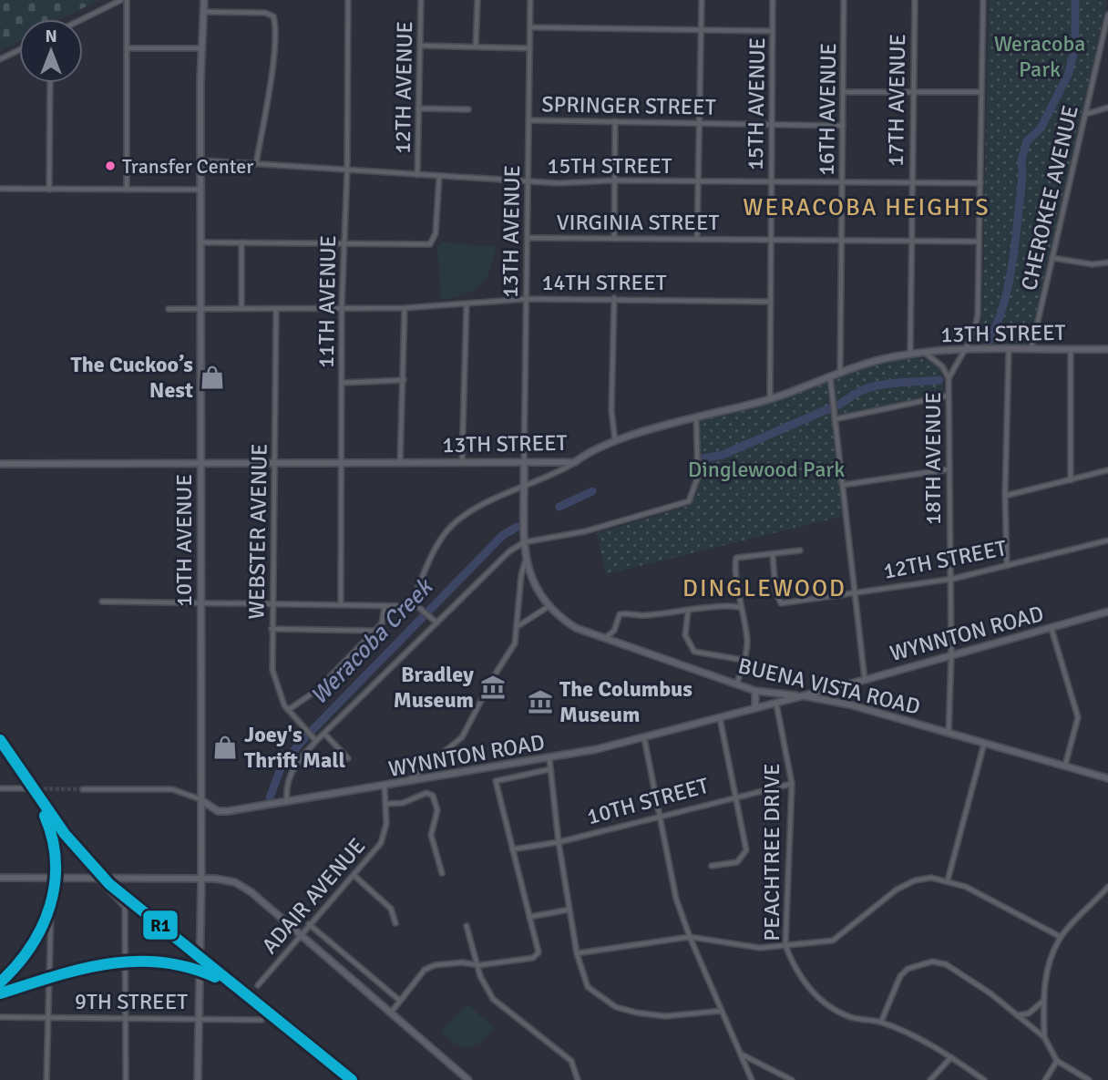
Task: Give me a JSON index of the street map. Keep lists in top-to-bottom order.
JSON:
{
  "streets": {
    "main road": [
      "13TH STREET",
      "10TH AVENUE",
      "WYNNTON ROAD",
      "BUENA VISTA ROAD"
    ],
    "street": [
      "12TH AVENUE",
      "17TH AVENUE",
      "15TH AVENUE",
      "SPRINGER STREET",
      "16TH AVENUE",
      "15TH STREET",
      "CHEROKEE AVENUE",
      "VIRGINIA STREET",
      "13TH AVENUE",
      "14TH STREET",
      "11TH AVENUE",
      "18TH AVENUE",
      "WEBSTER AVENUE",
      "12TH STREET",
      "10TH STREET",
      "PEACHTREE DRIVE",
      "ADAIR AVENUE",
      "9TH STREET"
    ]
  },
  "crossings": [
    ["12TH AVENUE", "15TH STREET"],
    ["17TH AVENUE", "15TH STREET"],
    ["17TH AVENUE", "VIRGINIA STREET"],
    ["17TH AVENUE", "13TH STREET"],
    ["15TH AVENUE", "SPRINGER STREET"],
    ["15TH AVENUE", "15TH STREET"],
    ["15TH AVENUE", "VIRGINIA STREET"],
    ["15TH AVENUE", "14TH STREET"],
    ["15TH AVENUE", "13TH STREET"],
    ["SPRINGER STREET", "16TH AVENUE"],
    ["SPRINGER STREET", "13TH AVENUE"],
    ["16TH AVENUE", "15TH STREET"],
    ["16TH AVENUE", "VIRGINIA STREET"],
    ["16TH AVENUE", "13TH STREET"],
    ["15TH STREET", "13TH AVENUE"],
    ["15TH STREET", "11TH AVENUE"],
    ["15TH STREET", "18TH AVENUE"],
    ["15TH STREET", "10TH AVENUE"],
    ["CHEROKEE AVENUE", "13TH STREET"],
    ["VIRGINIA STREET", "13TH AVENUE"],
    ["VIRGINIA STREET", "18TH AVENUE"],
    ["13TH AVENUE", "14TH STREET"],
    ["13TH AVENUE", "13TH STREET"],
    ["13TH AVENUE", "BUENA VISTA ROAD"],
    ["14TH STREET", "11TH AVENUE"],
    ["14TH STREET", "WEBSTER AVENUE"],
    ["14TH STREET", "10TH AVENUE"],
    ["11TH AVENUE", "13TH STREET"],
    ["13TH STREET", "18TH AVENUE"],
    ["13TH STREET", "WEBSTER AVENUE"],
    ["13TH STREET", "10TH AVENUE"],
    ["13TH STREET", "BUENA VISTA ROAD"],
    ["18TH AVENUE", "12TH STREET"],
    ["18TH AVENUE", "WYNNTON ROAD"],
    ["18TH AVENUE", "BUENA VISTA ROAD"],
    ["10TH AVENUE", "WYNNTON ROAD"],
    ["10TH AVENUE", "9TH STREET"],
    ["WYNNTON ROAD", "BUENA VISTA ROAD"],
    ["WYNNTON ROAD", "10TH STREET"],
    ["WYNNTON ROAD", "PEACHTREE DRIVE"],
    ["WYNNTON ROAD", "ADAIR AVENUE"],
    ["10TH STREET", "PEACHTREE DRIVE"]
  ],
  "districts": ["WERACOBA HEIGHTS", "DINGLEWOOD"],
  "water": ["Weracoba Creek"],
  "parks": ["Weracoba Park", "Dinglewood Park"],
  "places": {
    "other": ["Transfer Center"],
    "shop": ["The Cuckoo’s Nest", "Joey's Thrift Mall"],
    "museum": ["Bradley Museum", "The Columbus Museum"]
  },
  "lines": ["transit line R1"],
  "north": "top"
}
